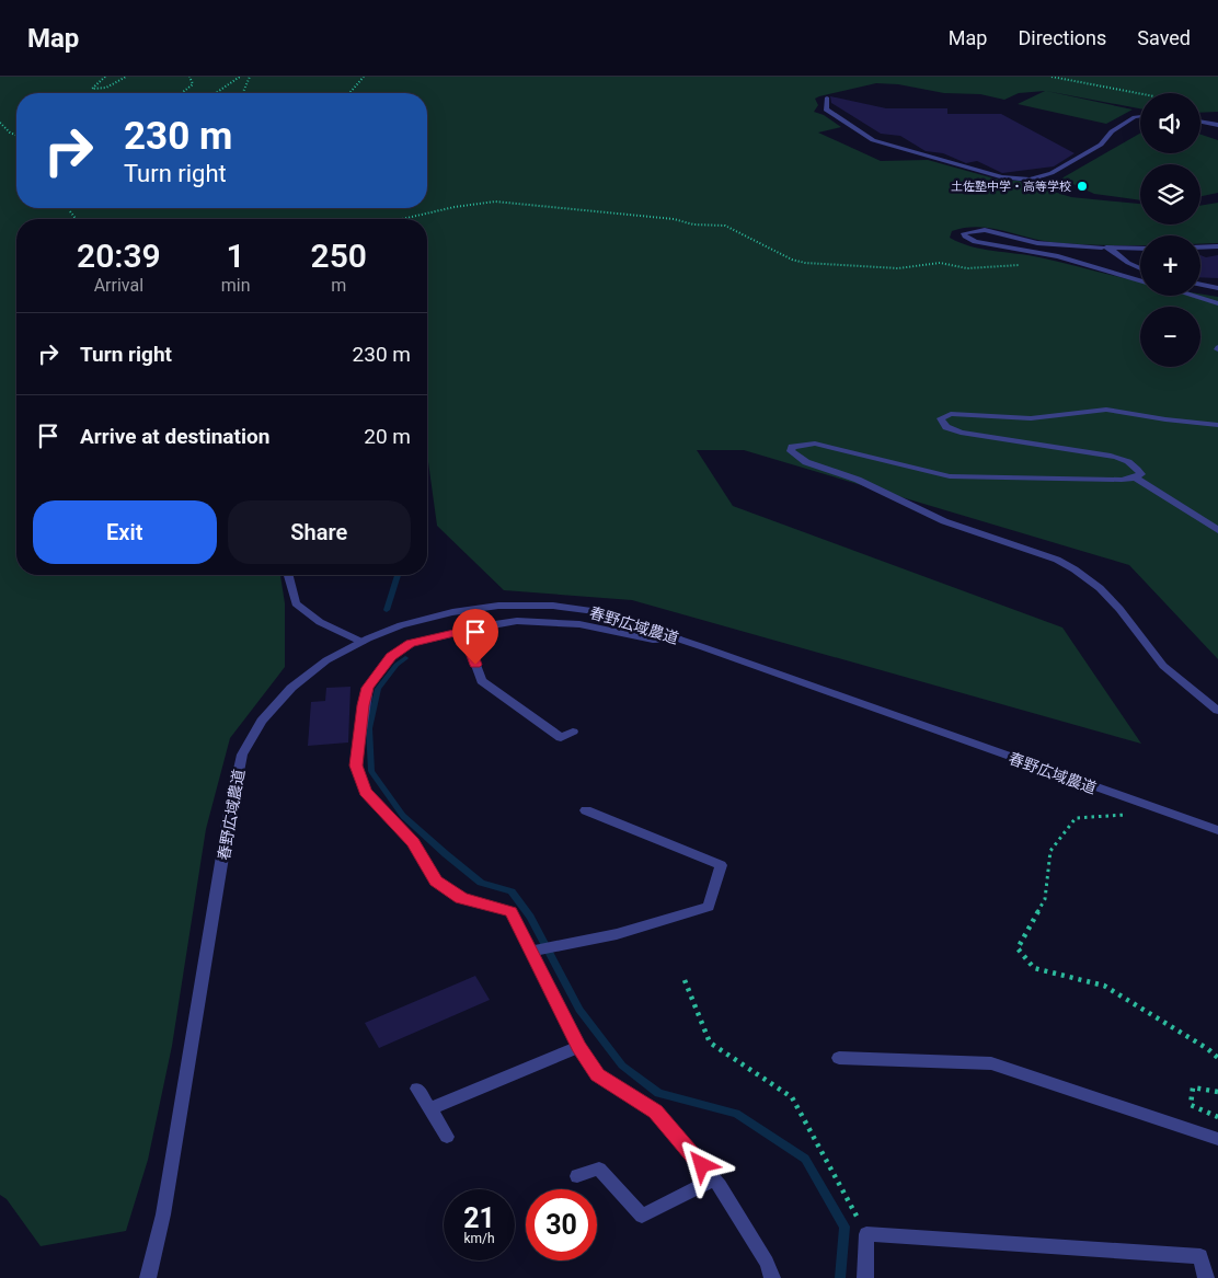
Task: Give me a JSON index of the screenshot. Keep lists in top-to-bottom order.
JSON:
{
  "streets": {
    "street": ["春野広域農道"]
  },
  "places": ["土佐塾中学・高等学校"],
  "page": {
    "header": "Map",
    "nav": ["Map", "Directions", "Saved"],
    "map_buttons": ["+", "−"],
    "turn": ["230 m", "Turn right"],
    "eta": [
      "20:39",
      "Arrival",
      "1",
      "min",
      "250",
      "m"
    ],
    "list": [
      {
        "name": "Turn right",
        "value": "230 m"
      },
      {
        "name": "Arrive at destination",
        "value": "20 m"
      }
    ],
    "buttons": ["Exit", "Share"],
    "speed": "21 km/h",
    "limit": "30"
  }
}
